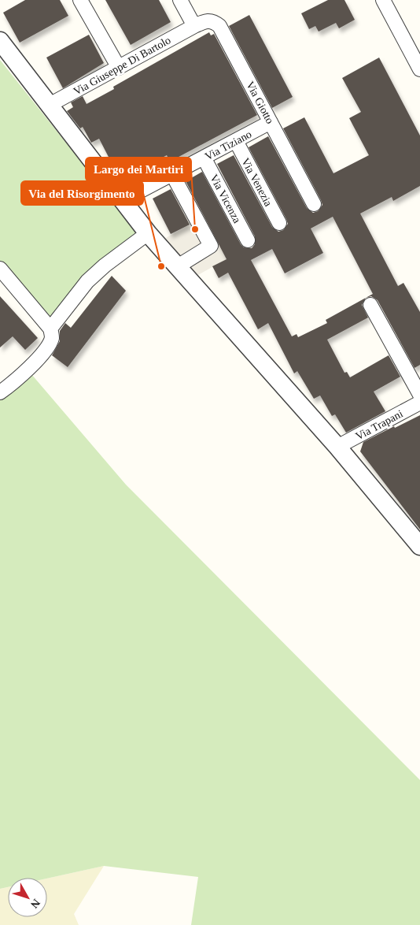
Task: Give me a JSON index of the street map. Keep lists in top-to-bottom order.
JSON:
{
  "streets": {
    "street": [
      "Via Giuseppe Di Bartolo",
      "Via Giotto",
      "Via Tiziano",
      "Via Venezia",
      "Via Vicenza",
      "Via Trapani"
    ]
  },
  "crossings": [
    ["Via Giuseppe Di Bartolo", "Via Giotto"],
    ["Via Giotto", "Via Tiziano"],
    ["Via Tiziano", "Via Venezia"],
    ["Via Tiziano", "Via Vicenza"]
  ],
  "places": ["Largo dei Martiri", "Via del Risorgimento"],
  "north": "bottom right"
}
